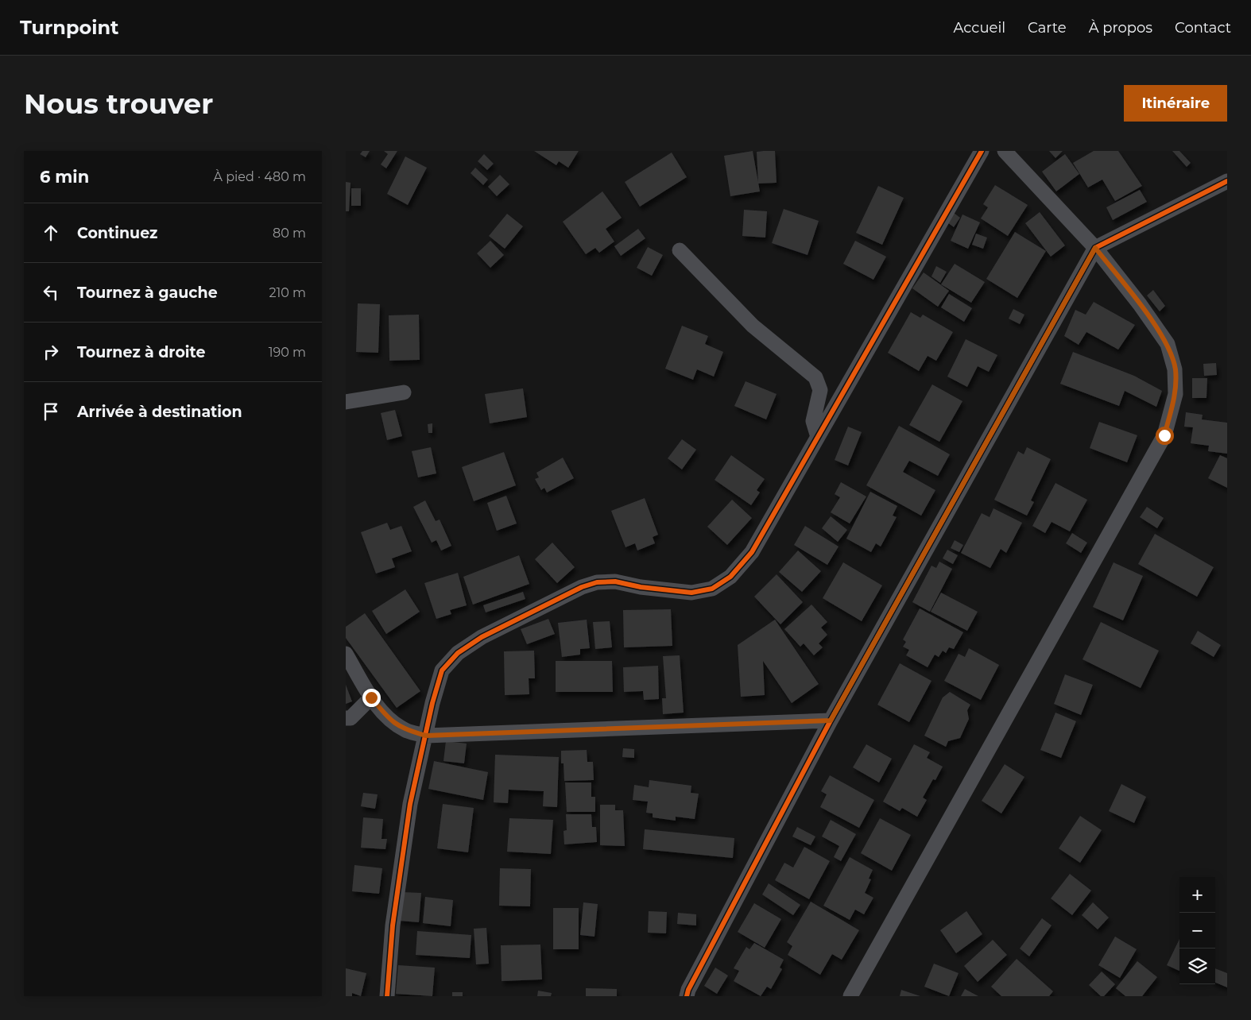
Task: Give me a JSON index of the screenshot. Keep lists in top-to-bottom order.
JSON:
{
  "page": {
    "header": "Turnpoint",
    "nav": [
      "Accueil",
      "Carte",
      "À propos",
      "Contact"
    ],
    "buttons": "Itinéraire",
    "title": "Nous trouver",
    "heading": ["6 min", "À pied · 480 m"],
    "list": [
      ["Continuez", "80 m"],
      ["Tournez à gauche", "210 m"],
      ["Tournez à droite", "190 m"],
      "Arrivée à destination"
    ],
    "map_buttons": ["+", "−"]
  }
}
